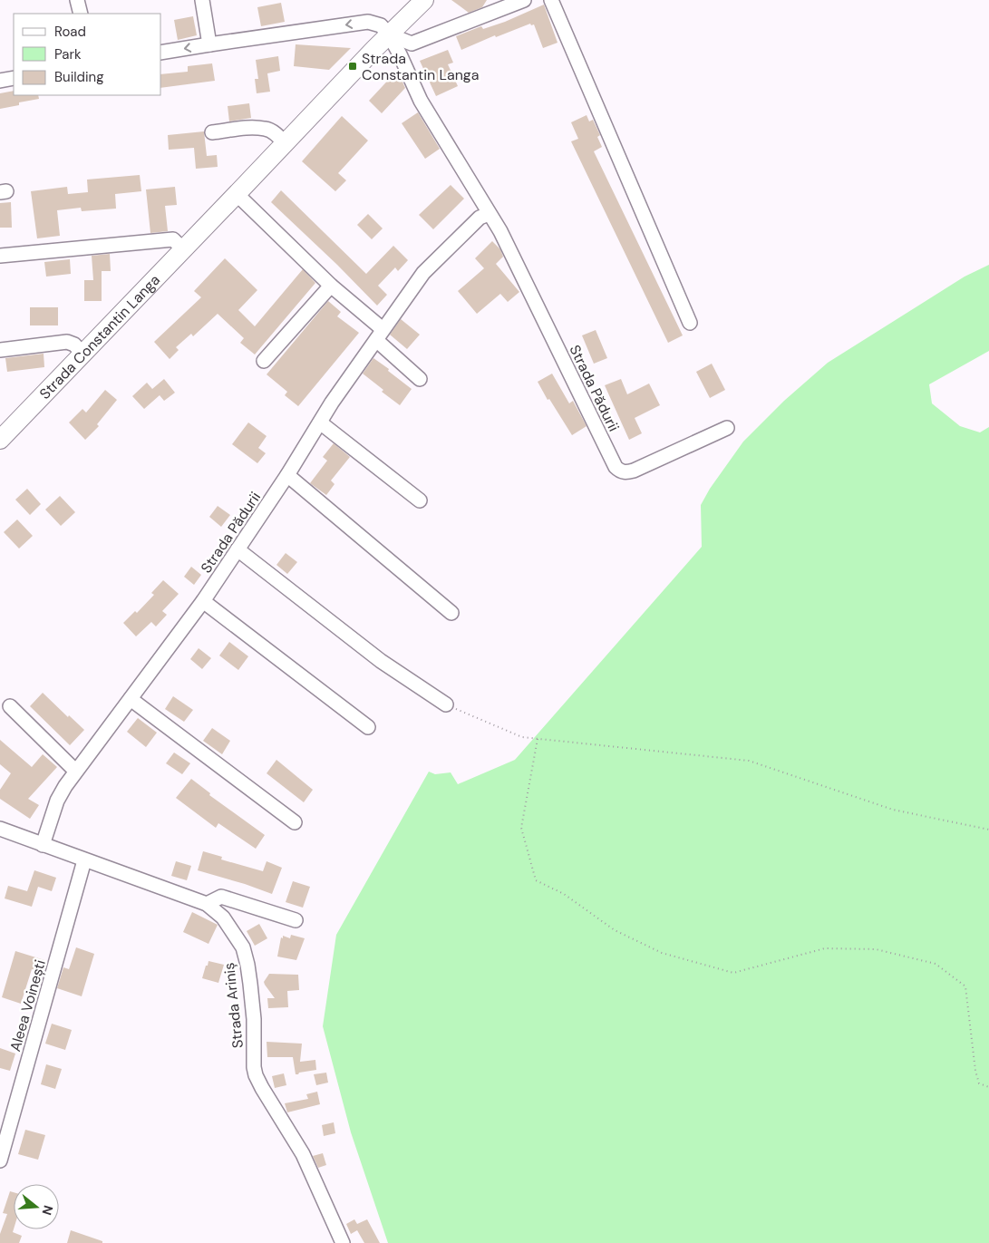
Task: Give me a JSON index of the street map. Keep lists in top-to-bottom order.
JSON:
{
  "streets": {
    "main road": ["Strada Constantin Langa"],
    "street": ["Strada Pădurii", "Aleea Voinești", "Strada Ariniș"]
  },
  "crossings": [
    ["Strada Constantin Langa", "Strada Pădurii"],
    ["Strada Pădurii", "Strada Ariniș"],
    ["Aleea Voinești", "Strada Ariniș"]
  ],
  "places": {
    "transit": ["Strada Constantin Langa"]
  },
  "legend": ["Road", "Park", "Building"],
  "north": "right"
}
